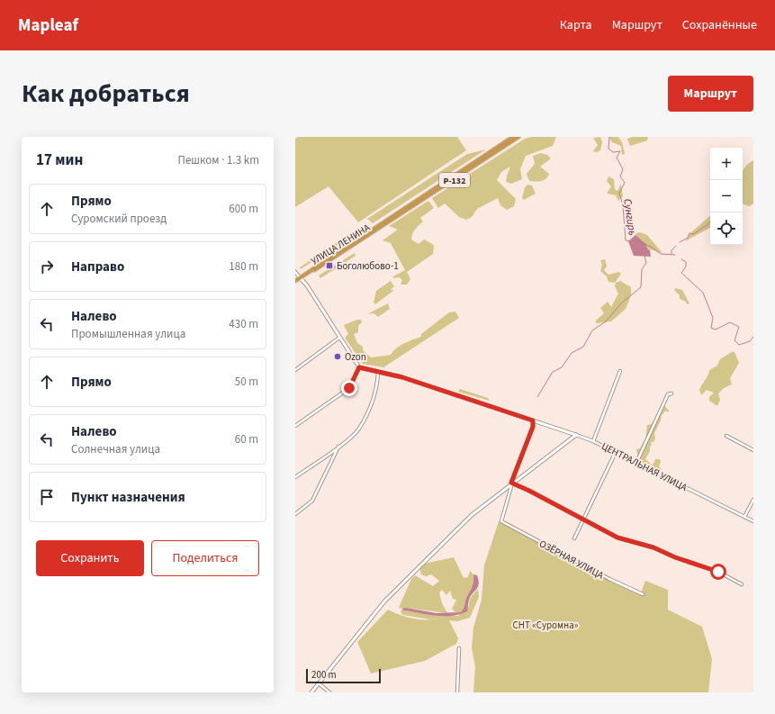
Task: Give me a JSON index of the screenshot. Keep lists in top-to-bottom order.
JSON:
{
  "streets": {
    "highway": ["Р-132", "УЛИЦА ЛЕНИНА"],
    "street": ["ЦЕНТРАЛЬНАЯ УЛИЦА", "ОЗЁРНАЯ УЛИЦА"]
  },
  "crossings": [
    ["Р-132", "УЛИЦА ЛЕНИНА"]
  ],
  "water": ["Сунгирь"],
  "parks": ["СНТ «Суромна»"],
  "places": {
    "transit": ["Боголюбово-1"],
    "other": ["Ozon"]
  },
  "scale_bar": "200 m",
  "page": {
    "header": "Mapleaf",
    "nav": ["Карта", "Маршрут", "Сохранённые"],
    "title": "Как добраться",
    "buttons": [
      "Маршрут",
      ["Сохранить", "Поделиться"]
    ],
    "heading": ["17 мин", "Пешком · 1.3 km"],
    "map_buttons": ["+", "−"],
    "list": [
      ["Прямо", "Суромский проезд", "600 m"],
      ["Направо", "180 m"],
      ["Налево", "Промышленная улица", "430 m"],
      ["Прямо", "50 m"],
      ["Налево", "Солнечная улица", "60 m"],
      "Пункт назначения"
    ],
    "scale": "200 m"
  }
}
